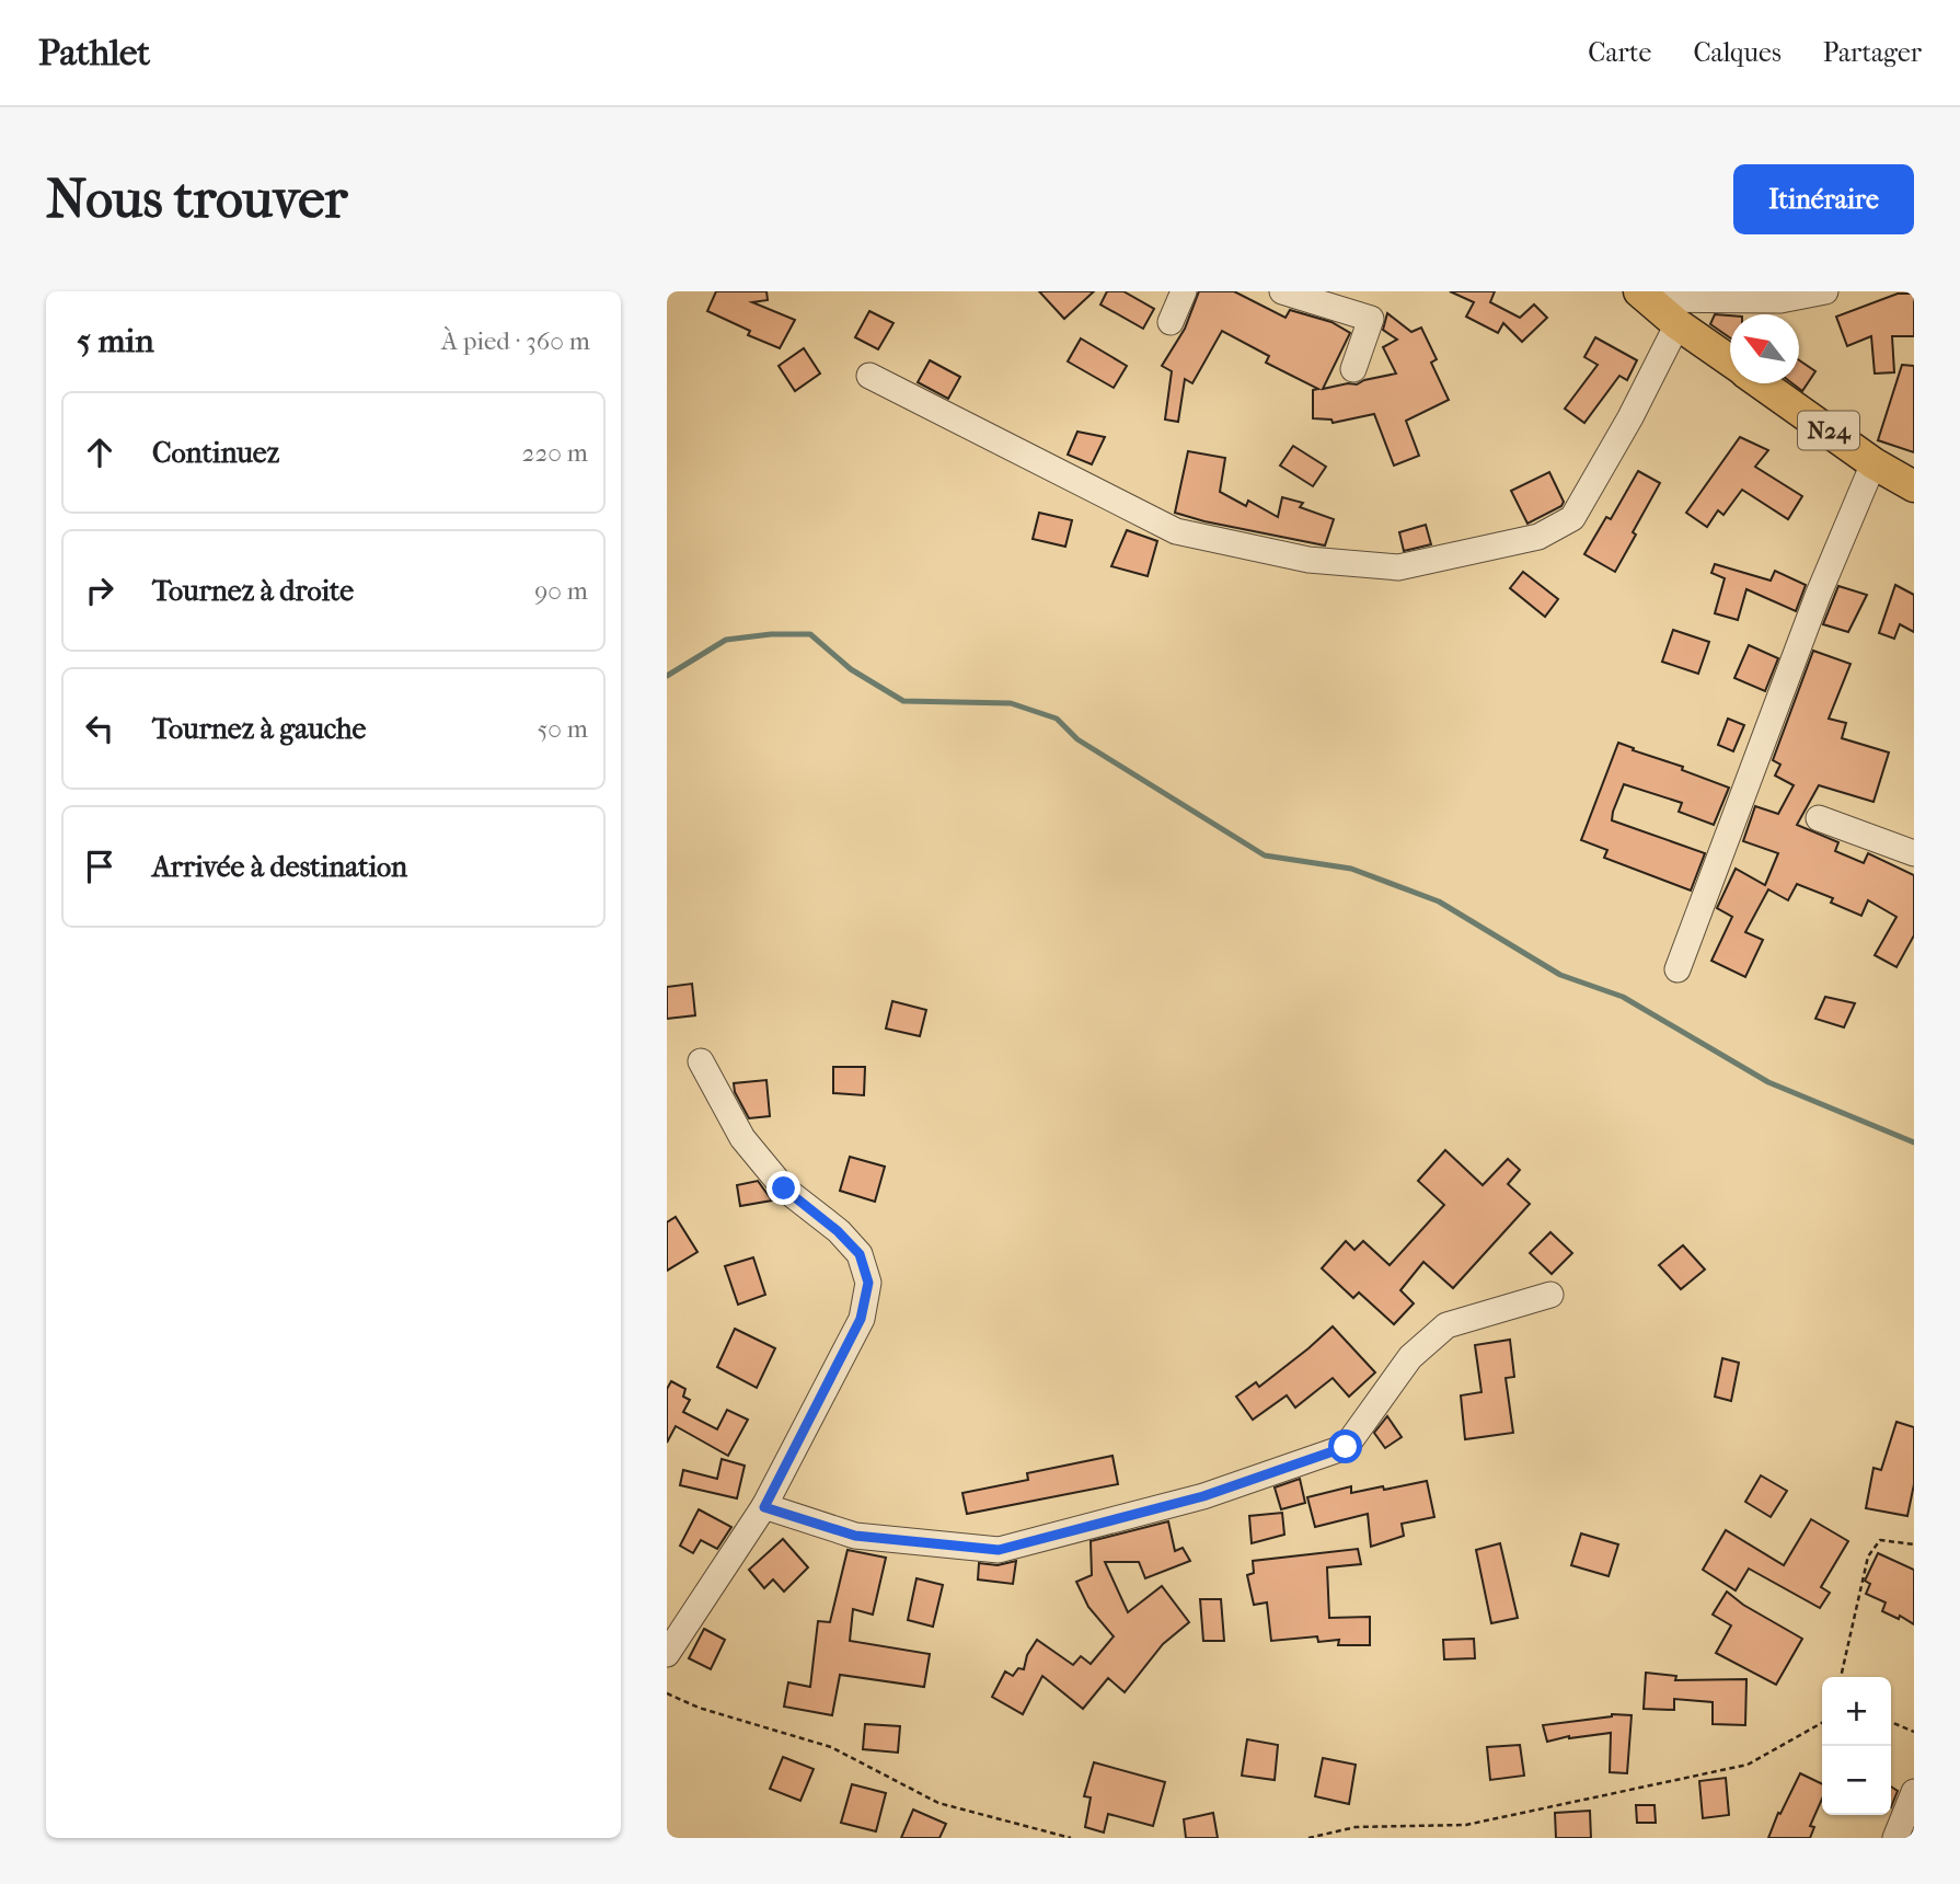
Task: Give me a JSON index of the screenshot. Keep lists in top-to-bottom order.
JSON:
{
  "streets": {
    "main road": ["N24"]
  },
  "north": "top left",
  "page": {
    "header": "Pathlet",
    "nav": ["Carte", "Calques", "Partager"],
    "buttons": "Itinéraire",
    "title": "Nous trouver",
    "heading": ["5 min", "À pied · 360 m"],
    "list": [
      ["Continuez", "220 m"],
      ["Tournez à droite", "90 m"],
      ["Tournez à gauche", "50 m"],
      "Arrivée à destination"
    ],
    "map_buttons": ["+", "−"]
  }
}
